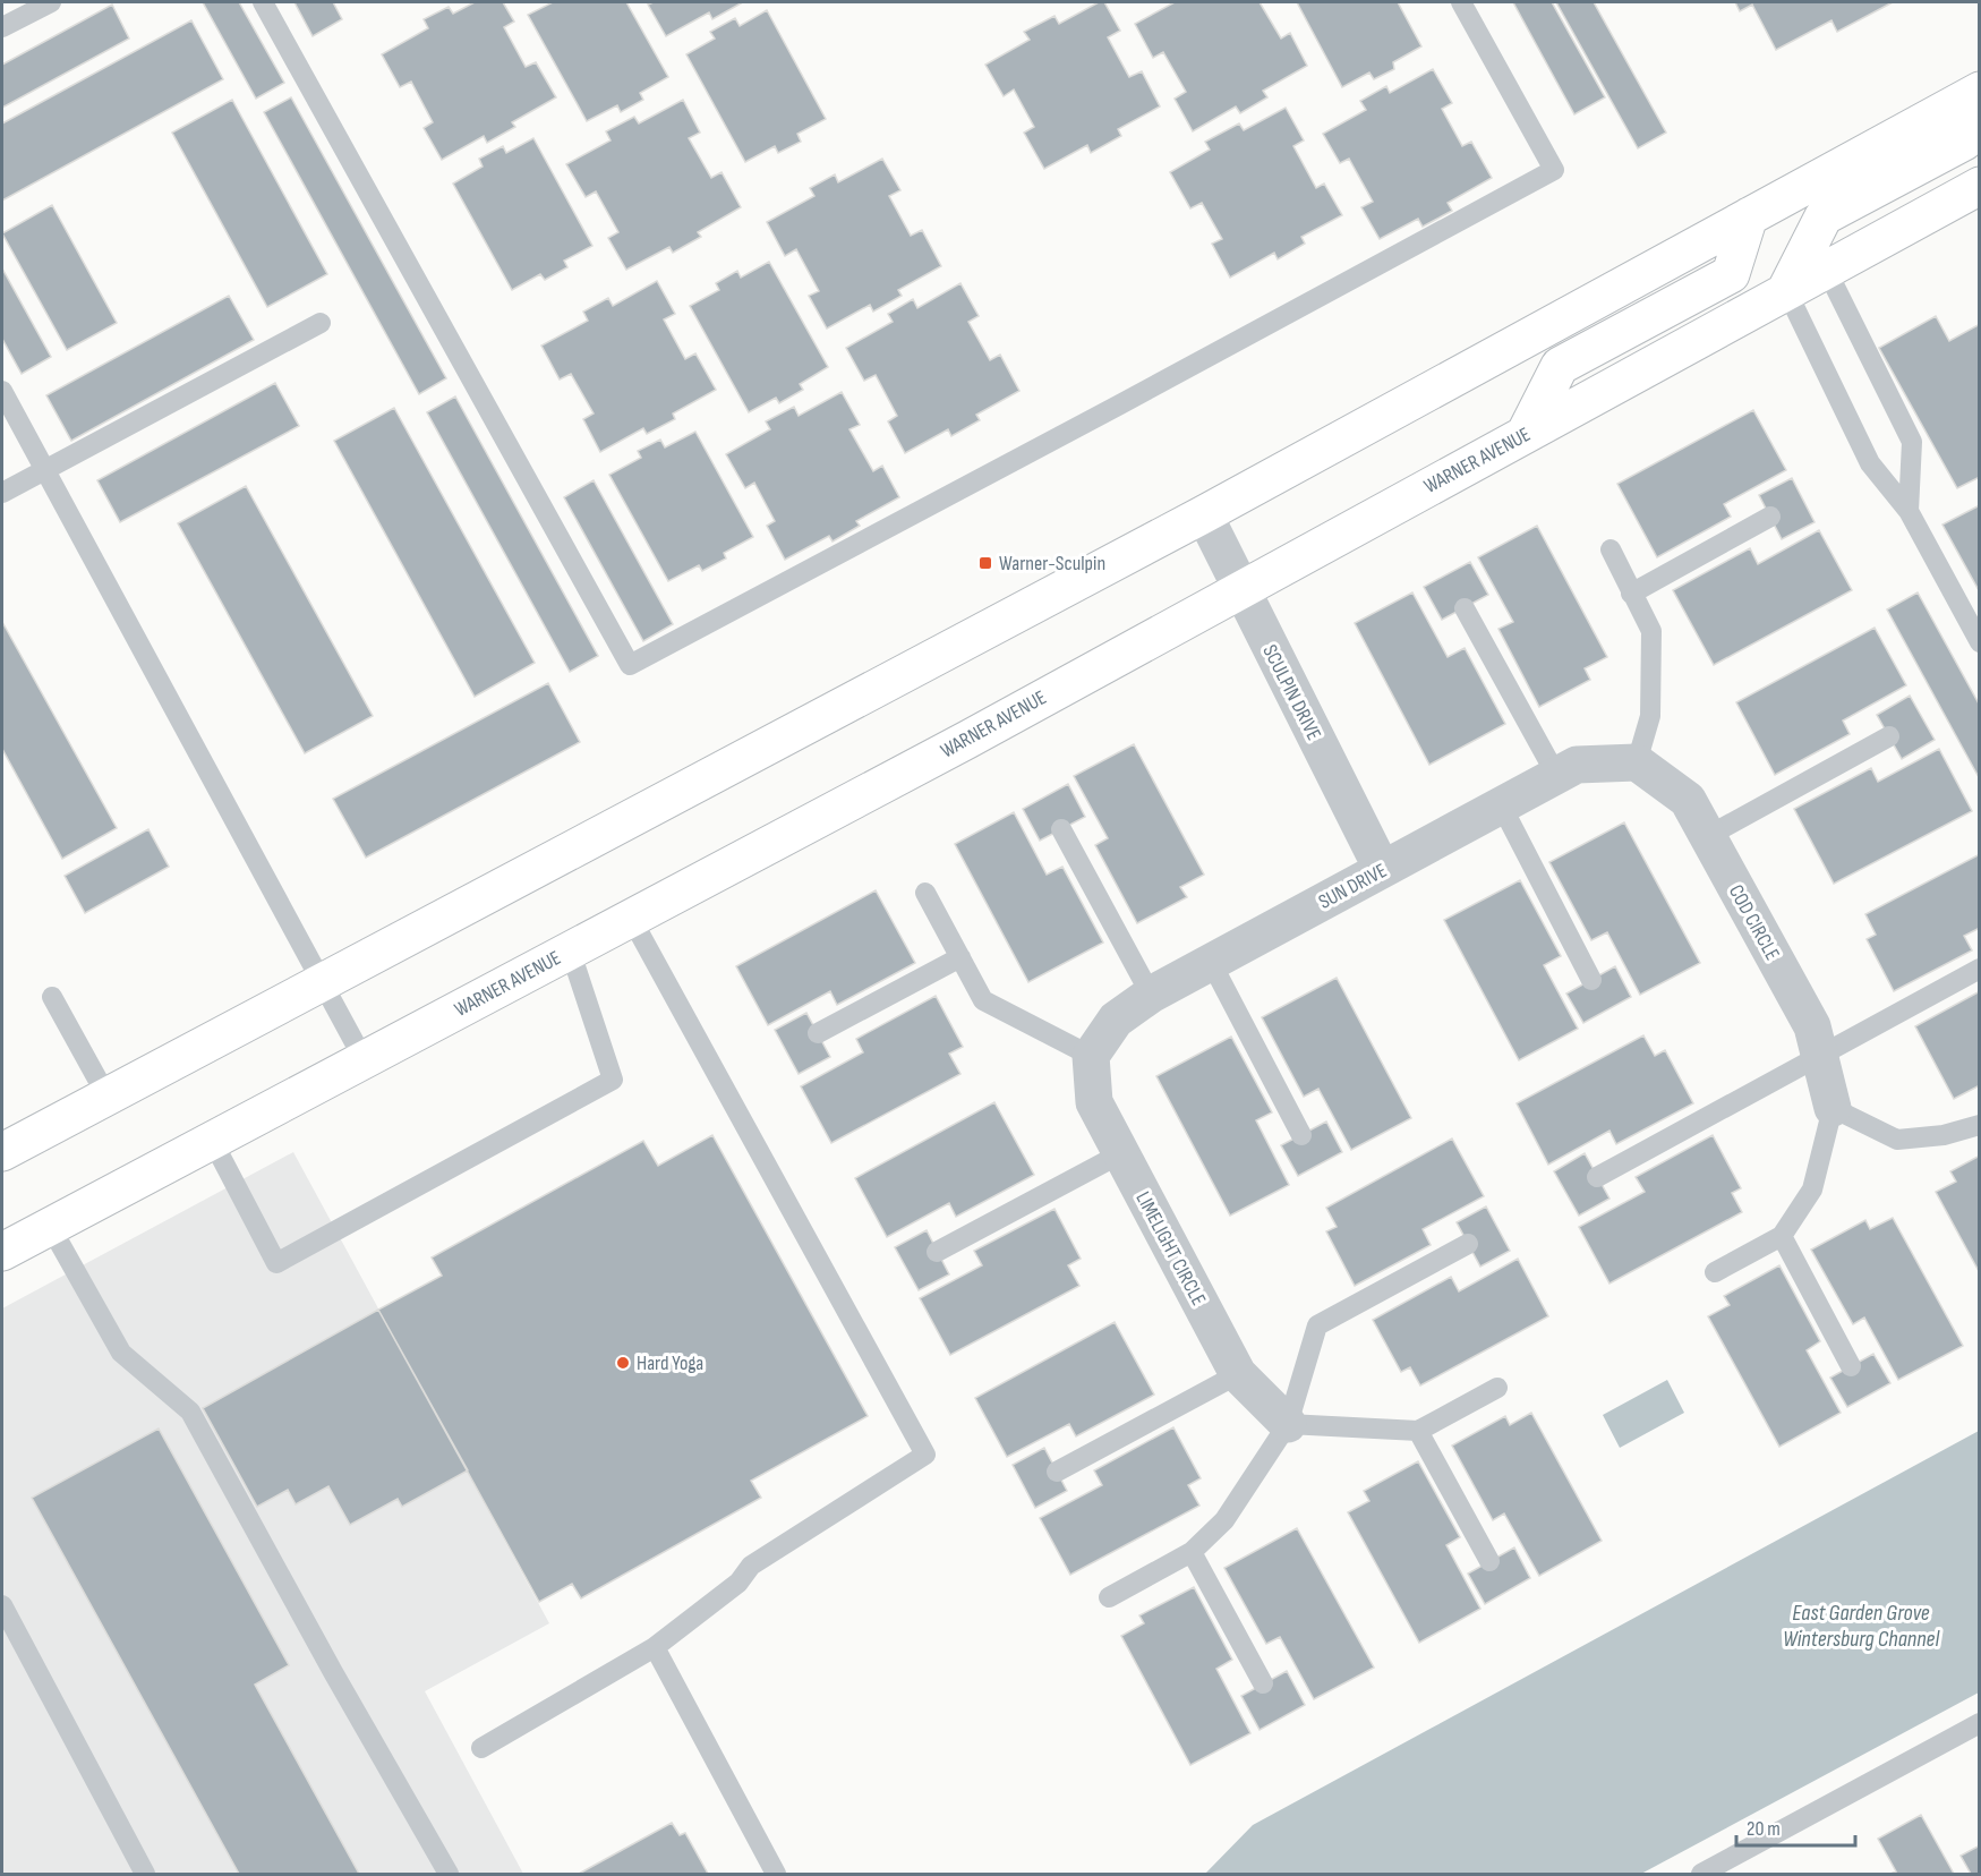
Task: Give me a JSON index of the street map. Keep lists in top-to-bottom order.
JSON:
{
  "streets": {
    "main road": ["WARNER AVENUE"],
    "street": [
      "SCULPIN DRIVE",
      "SUN DRIVE",
      "COD CIRCLE",
      "LIMELIGHT CIRCLE"
    ]
  },
  "crossings": [
    ["WARNER AVENUE", "SCULPIN DRIVE"],
    ["SCULPIN DRIVE", "SUN DRIVE"],
    ["SUN DRIVE", "COD CIRCLE"],
    ["SUN DRIVE", "LIMELIGHT CIRCLE"]
  ],
  "water": ["East Garden Grove Wintersburg Channel"],
  "places": {
    "transit": ["Warner-Sculpin"],
    "other": ["Hard Yoga"]
  },
  "scale_bar": "20 m"
}
